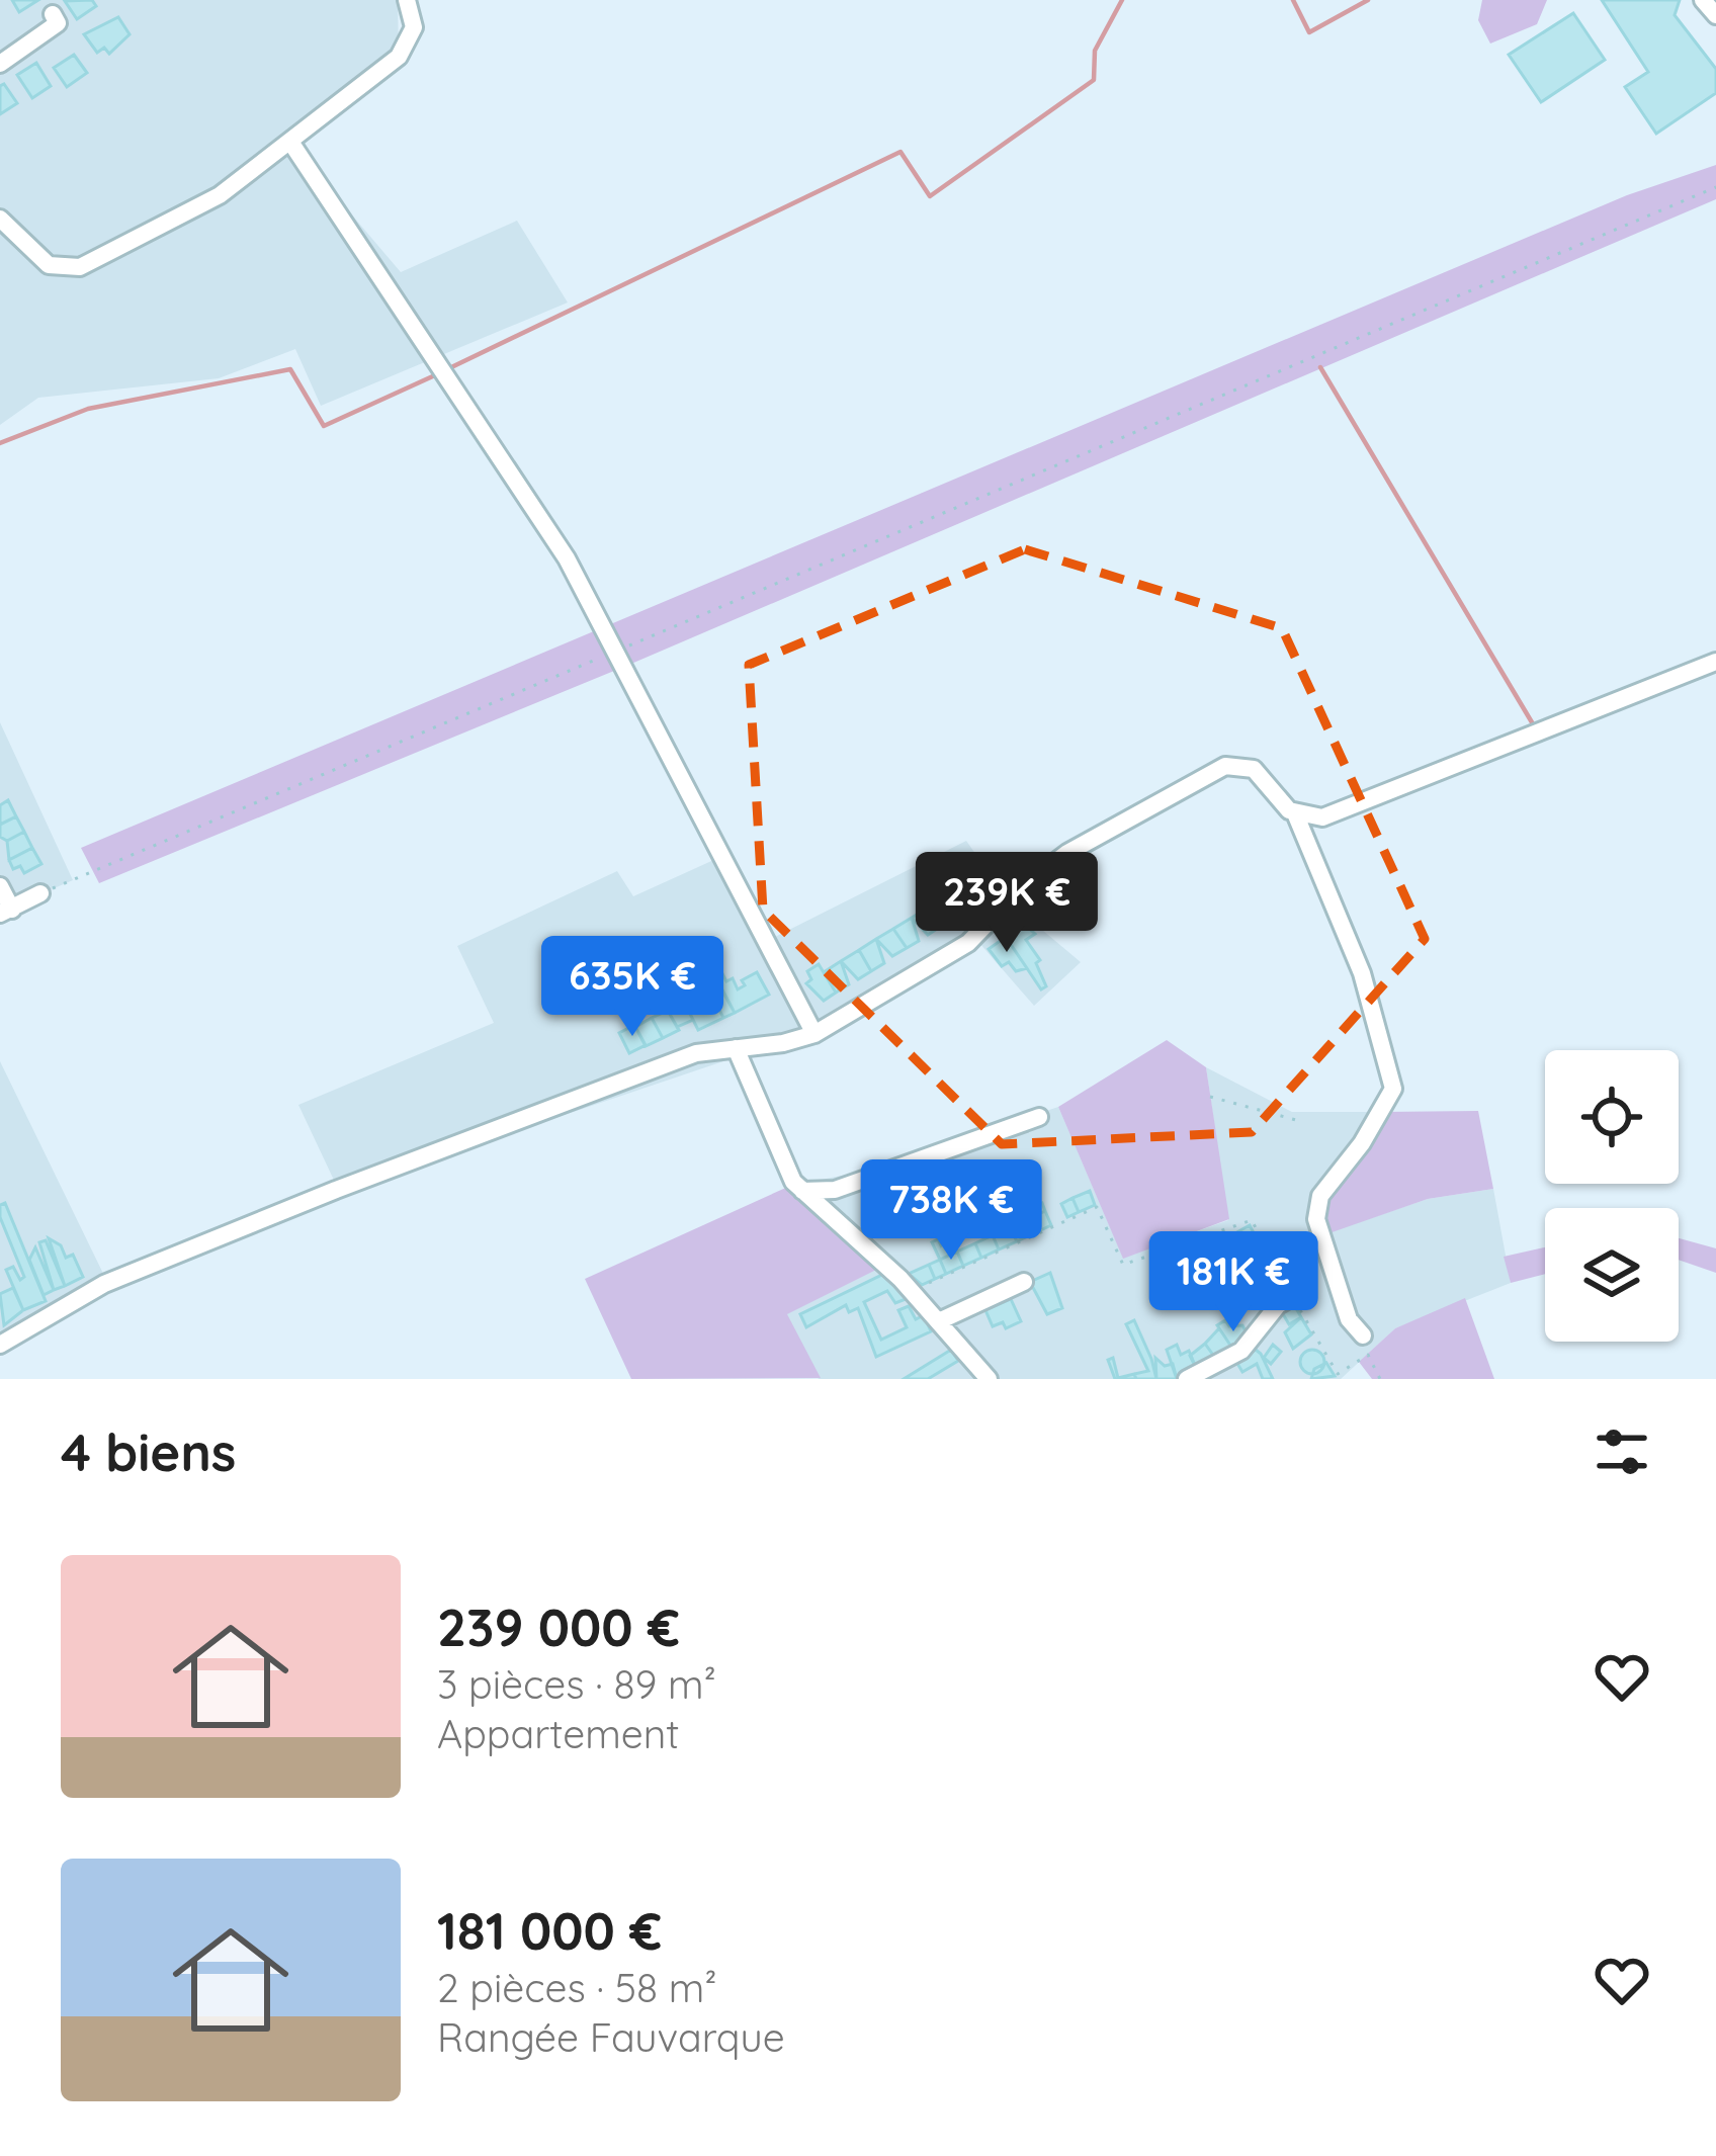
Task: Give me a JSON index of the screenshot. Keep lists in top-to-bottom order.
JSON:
{
  "page": {
    "price": [
      "239K €",
      "635K €",
      "738K €",
      "181K €"
    ],
    "heading": "4 biens",
    "list": [
      {
        "name": "239 000 €",
        "note": "3 pièces · 89 m² · Appartement"
      },
      {
        "name": "181 000 €",
        "note": "2 pièces · 58 m² · Rangée Fauvarque"
      }
    ]
  }
}
